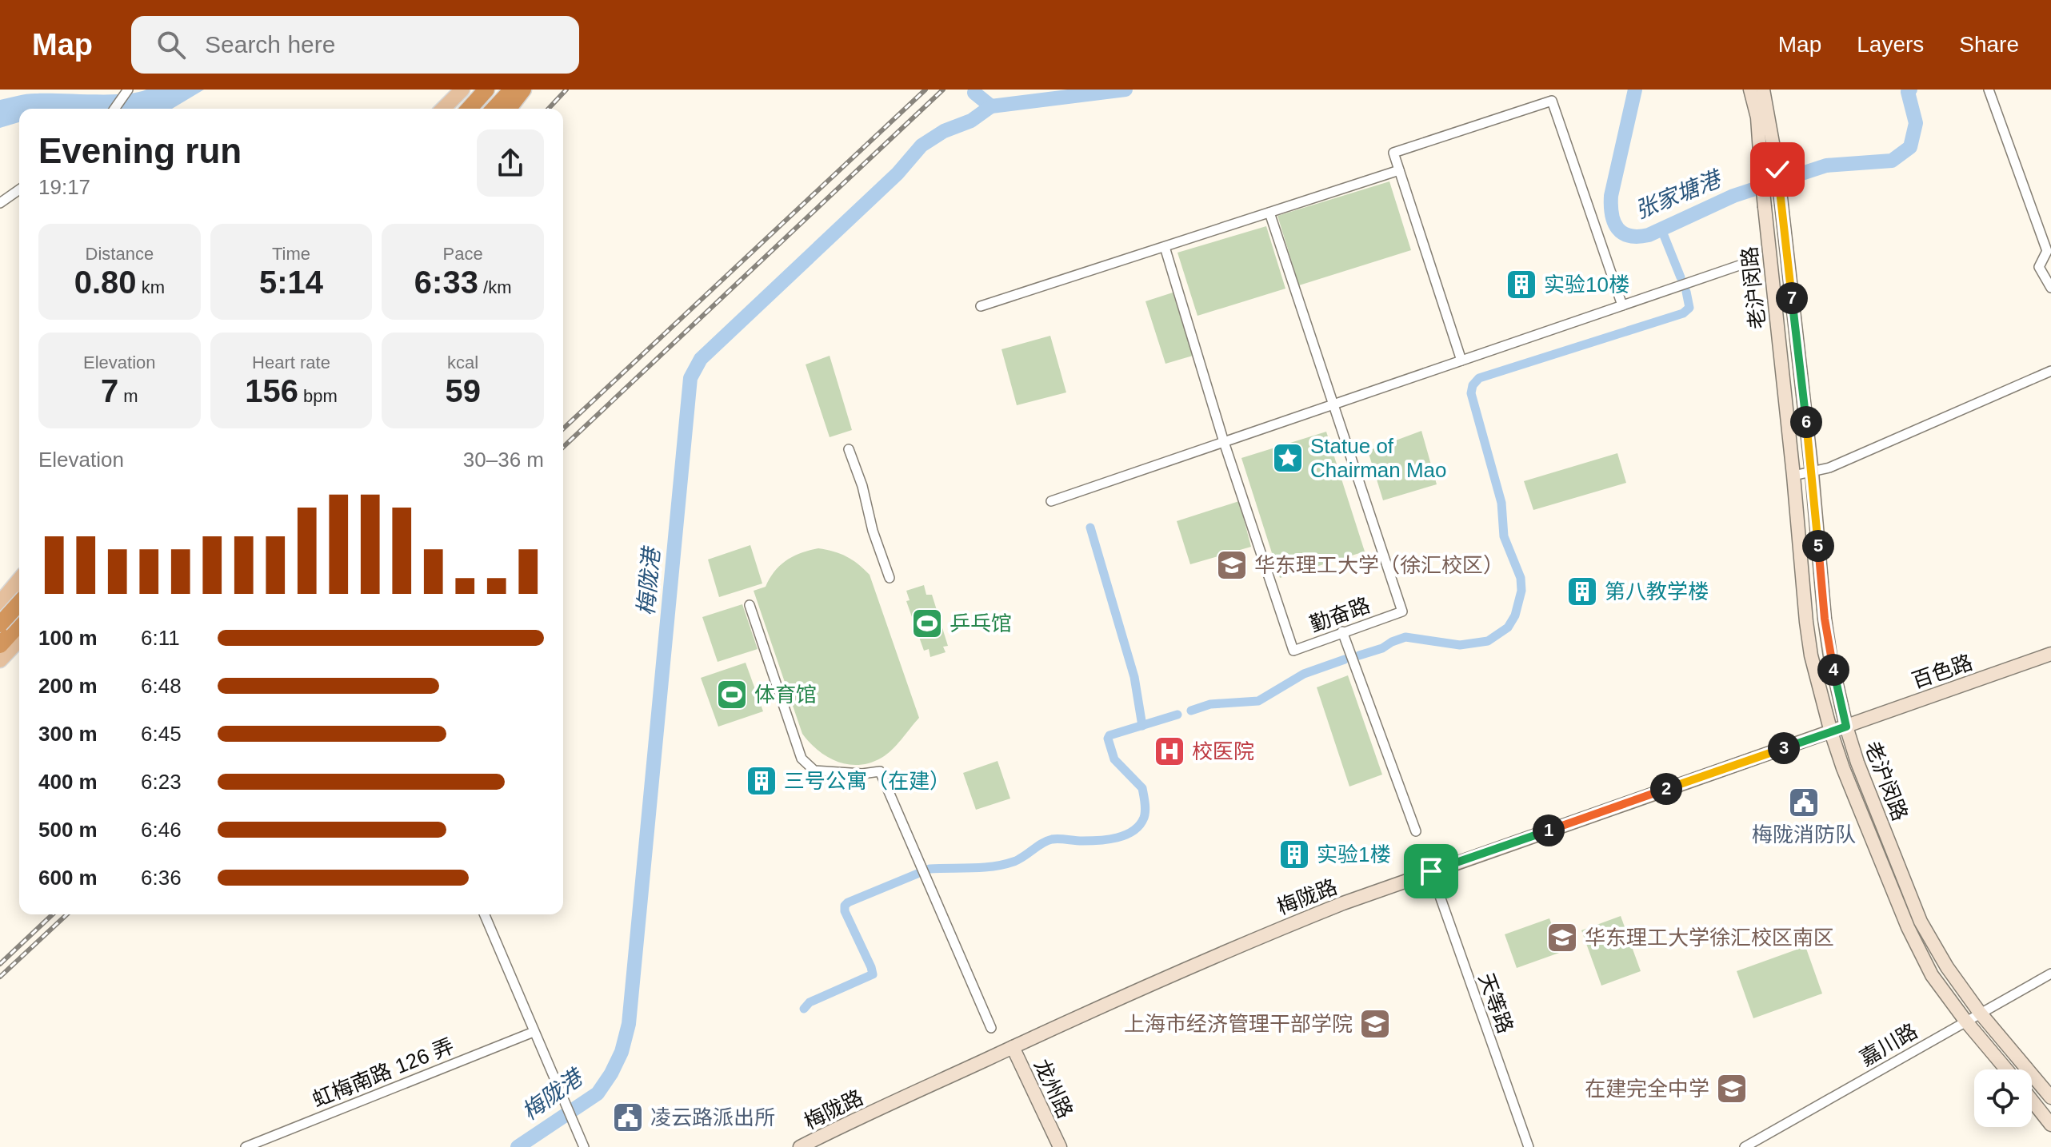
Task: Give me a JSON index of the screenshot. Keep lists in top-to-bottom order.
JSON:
{
  "streets": {
    "main road": [
      "老沪闵路",
      "百色路",
      "梅陇路",
      "龙州路"
    ],
    "street": [
      "勤奋路",
      "天等路",
      "嘉川路",
      "虹梅南路 126 弄"
    ]
  },
  "crossings": [
    ["老沪闵路", "百色路"],
    ["老沪闵路", "梅陇路"],
    ["老沪闵路", "嘉川路"],
    ["百色路", "梅陇路"],
    ["梅陇路", "天等路"],
    ["梅陇路", "龙州路"]
  ],
  "water": ["张家塘港", "梅陇港"],
  "places": {
    "building": [
      "实验10楼",
      "第八教学楼",
      "三号公寓（在建）",
      "实验1楼"
    ],
    "place": ["Statue of Chairman Mao"],
    "school or university": [
      "华东理工大学（徐汇校区）",
      "华东理工大学徐汇校区南区",
      "上海市经济管理干部学院",
      "在建完全中学"
    ],
    "sports": ["乒乓馆", "体育馆"],
    "hospital": ["校医院"],
    "public building": ["梅陇消防队", "凌云路派出所"]
  },
  "page": {
    "header": "Map",
    "search": "Search here",
    "nav": ["Map", "Layers", "Share"],
    "heading": ["Evening run", "19:17"],
    "stats": [
      ["Distance", "0.80 km"],
      ["Time", "5:14"],
      ["Pace", "6:33 /km"],
      ["Elevation", "7 m"],
      ["Heart rate", "156 bpm"],
      ["kcal", "59"]
    ],
    "pins": [
      "7",
      "6",
      "5",
      "4",
      "3",
      "2",
      "1"
    ],
    "chart": ["Elevation", "30–36 m"],
    "list": [
      {
        "name": "100 m",
        "note": "6:11"
      },
      {
        "name": "200 m",
        "note": "6:48"
      },
      {
        "name": "300 m",
        "note": "6:45"
      },
      {
        "name": "400 m",
        "note": "6:23"
      },
      {
        "name": "500 m",
        "note": "6:46"
      },
      {
        "name": "600 m",
        "note": "6:36"
      }
    ]
  }
}
